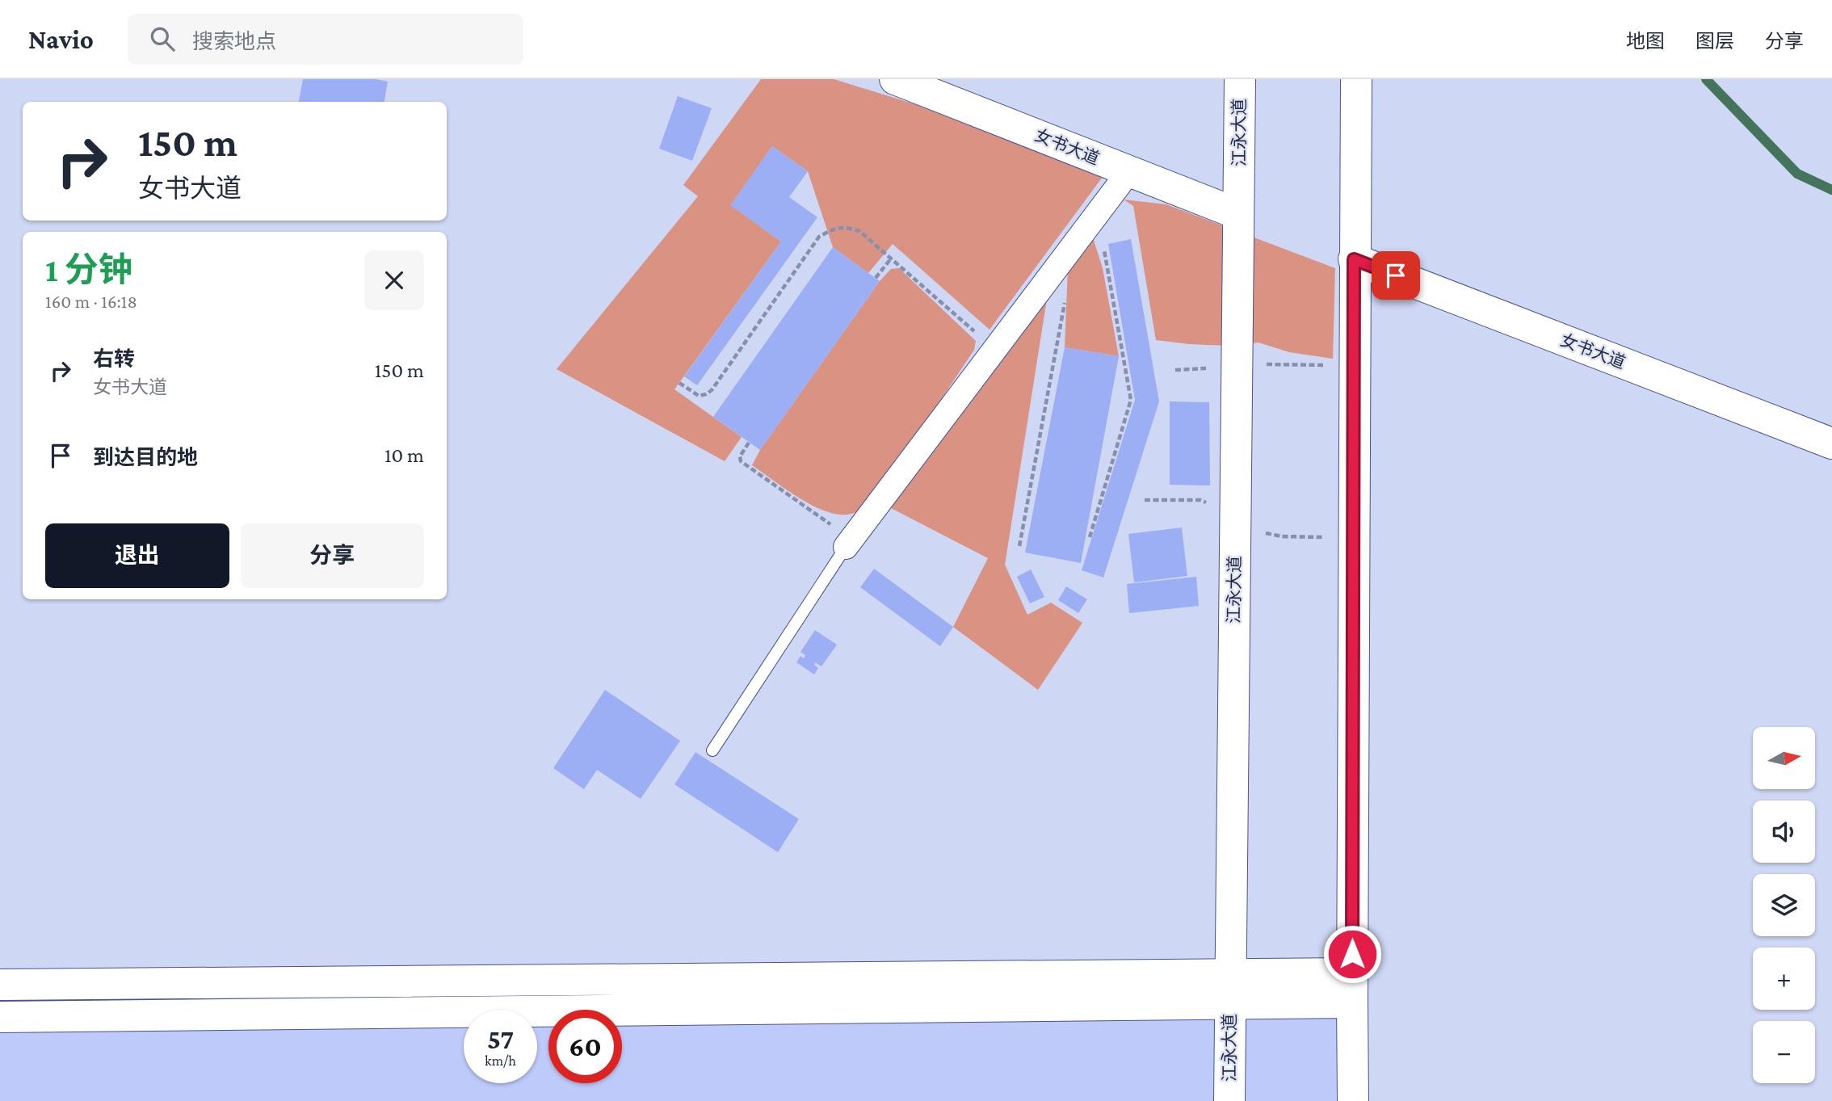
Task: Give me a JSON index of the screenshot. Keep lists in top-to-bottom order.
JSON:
{
  "streets": {
    "main road": ["江永大道", "女书大道"]
  },
  "crossings": [
    ["江永大道", "女书大道"]
  ],
  "north": "right",
  "page": {
    "header": "Navio",
    "search": "搜索地点",
    "nav": ["地图", "图层", "分享"],
    "turn": ["150 m", "女书大道"],
    "heading": ["1 分钟", "160 m · 16:18"],
    "list": [
      {
        "name": "右转",
        "note": "女书大道",
        "value": "150 m"
      },
      {
        "name": "到达目的地",
        "value": "10 m"
      }
    ],
    "buttons": ["退出", "分享"],
    "map_buttons": ["+", "−"],
    "speed": "57 km/h",
    "limit": "60"
  }
}
